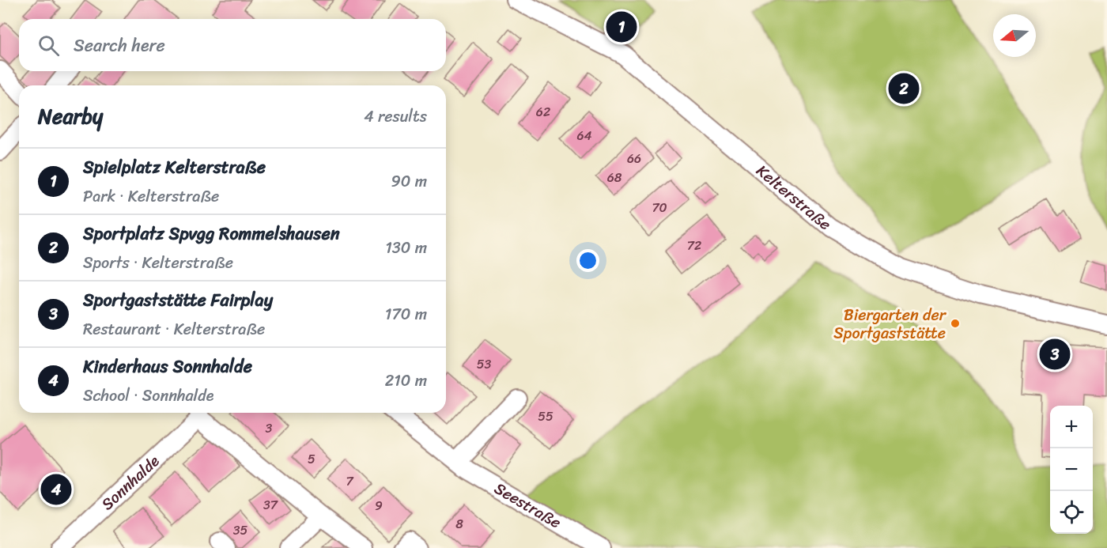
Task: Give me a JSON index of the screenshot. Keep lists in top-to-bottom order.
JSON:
{
  "streets": {
    "street": ["Kelterstraße", "Sonnhalde", "Seestraße"]
  },
  "places": ["Biergarten der Sportgaststätte"],
  "house_numbers": [
    "62",
    "64",
    "66",
    "68",
    "70",
    "72",
    "53",
    "55",
    "3",
    "5",
    "7",
    "37",
    "9",
    "8",
    "35"
  ],
  "north": "left",
  "page": {
    "pins": [
      "1",
      "2",
      "3",
      "4"
    ],
    "search": "Search here",
    "heading": ["Nearby", "4 results"],
    "list": [
      {
        "mark": "1",
        "name": "Spielplatz Kelterstraße",
        "note": "Park · Kelterstraße",
        "value": "90 m"
      },
      {
        "mark": "2",
        "name": "Sportplatz Spvgg Rommelshausen",
        "note": "Sports · Kelterstraße",
        "value": "130 m"
      },
      {
        "mark": "3",
        "name": "Sportgaststätte Fairplay",
        "note": "Restaurant · Kelterstraße",
        "value": "170 m"
      },
      {
        "mark": "4",
        "name": "Kinderhaus Sonnhalde",
        "note": "School · Sonnhalde",
        "value": "210 m"
      }
    ],
    "map_buttons": ["+", "−"]
  }
}
